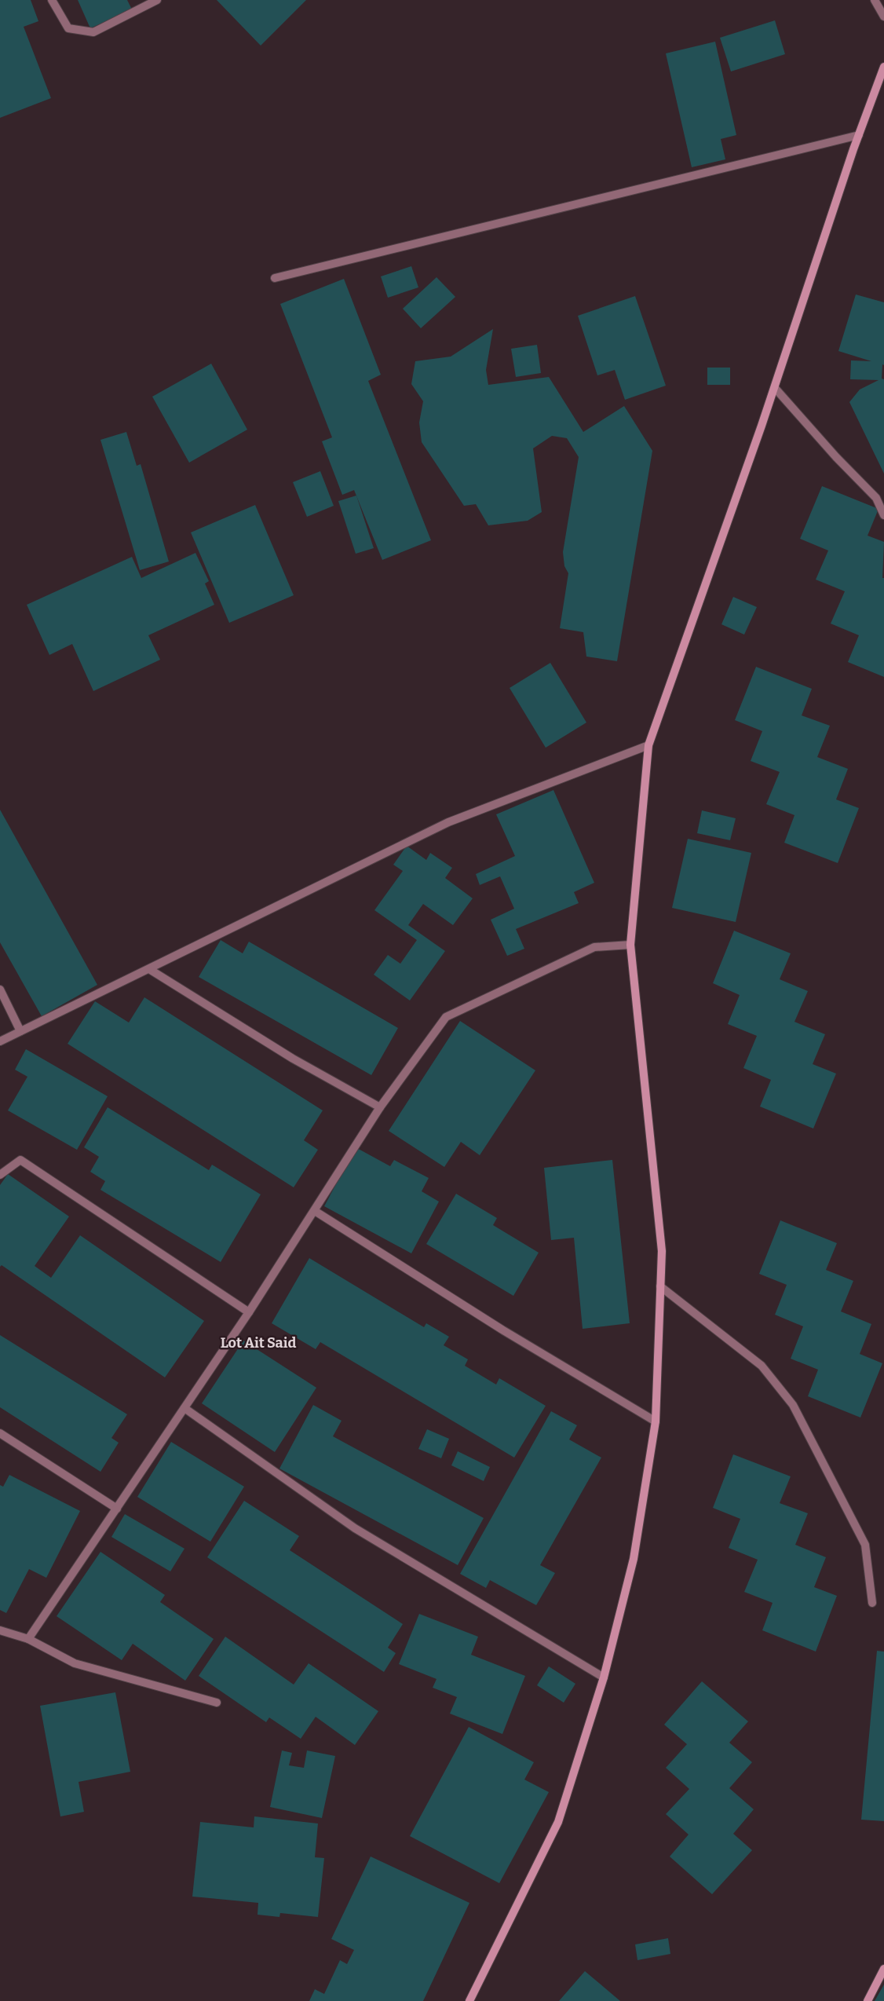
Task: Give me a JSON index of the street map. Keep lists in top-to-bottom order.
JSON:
{
  "districts": ["Lot Ait Said"]
}
